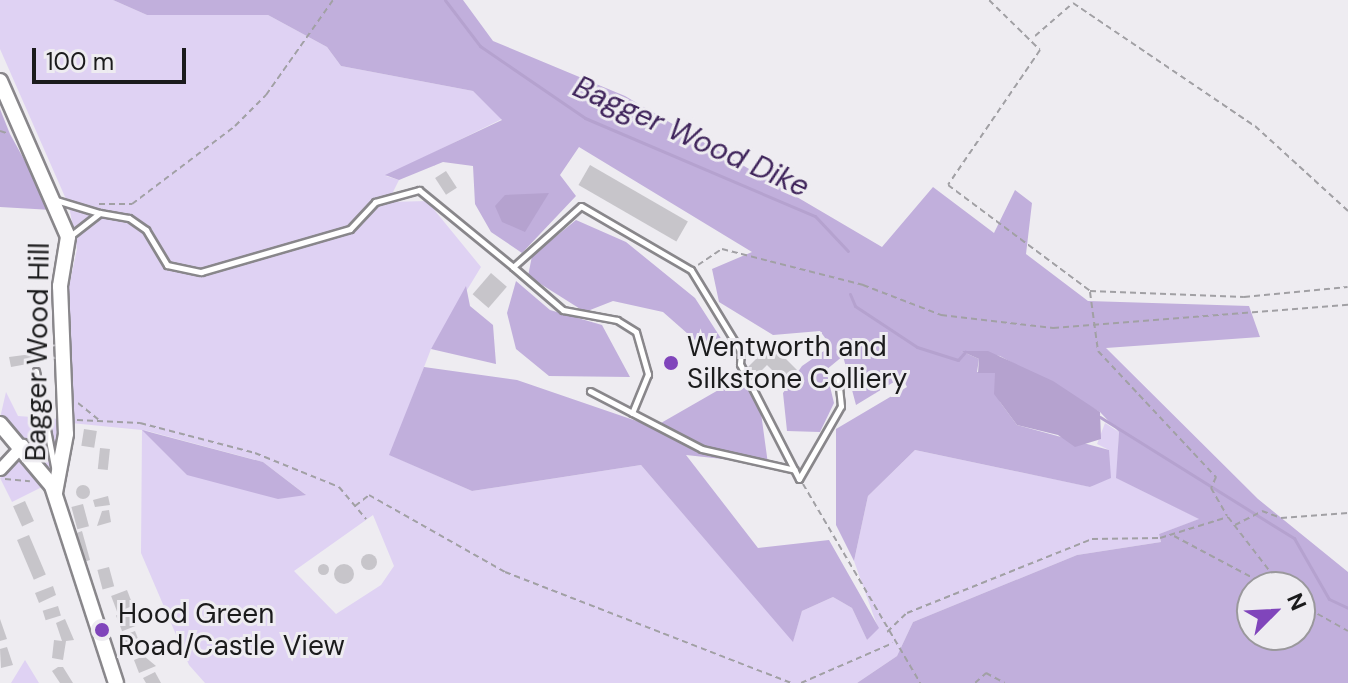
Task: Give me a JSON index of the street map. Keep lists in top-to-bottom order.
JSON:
{
  "streets": {
    "street": ["Bagger Wood Hill"]
  },
  "water": ["Bagger Wood Dike"],
  "places": ["Wentworth and Silkstone Colliery", "Hood Green Road/Castle View"],
  "scale_bar": "100 m",
  "north": "top right"
}
